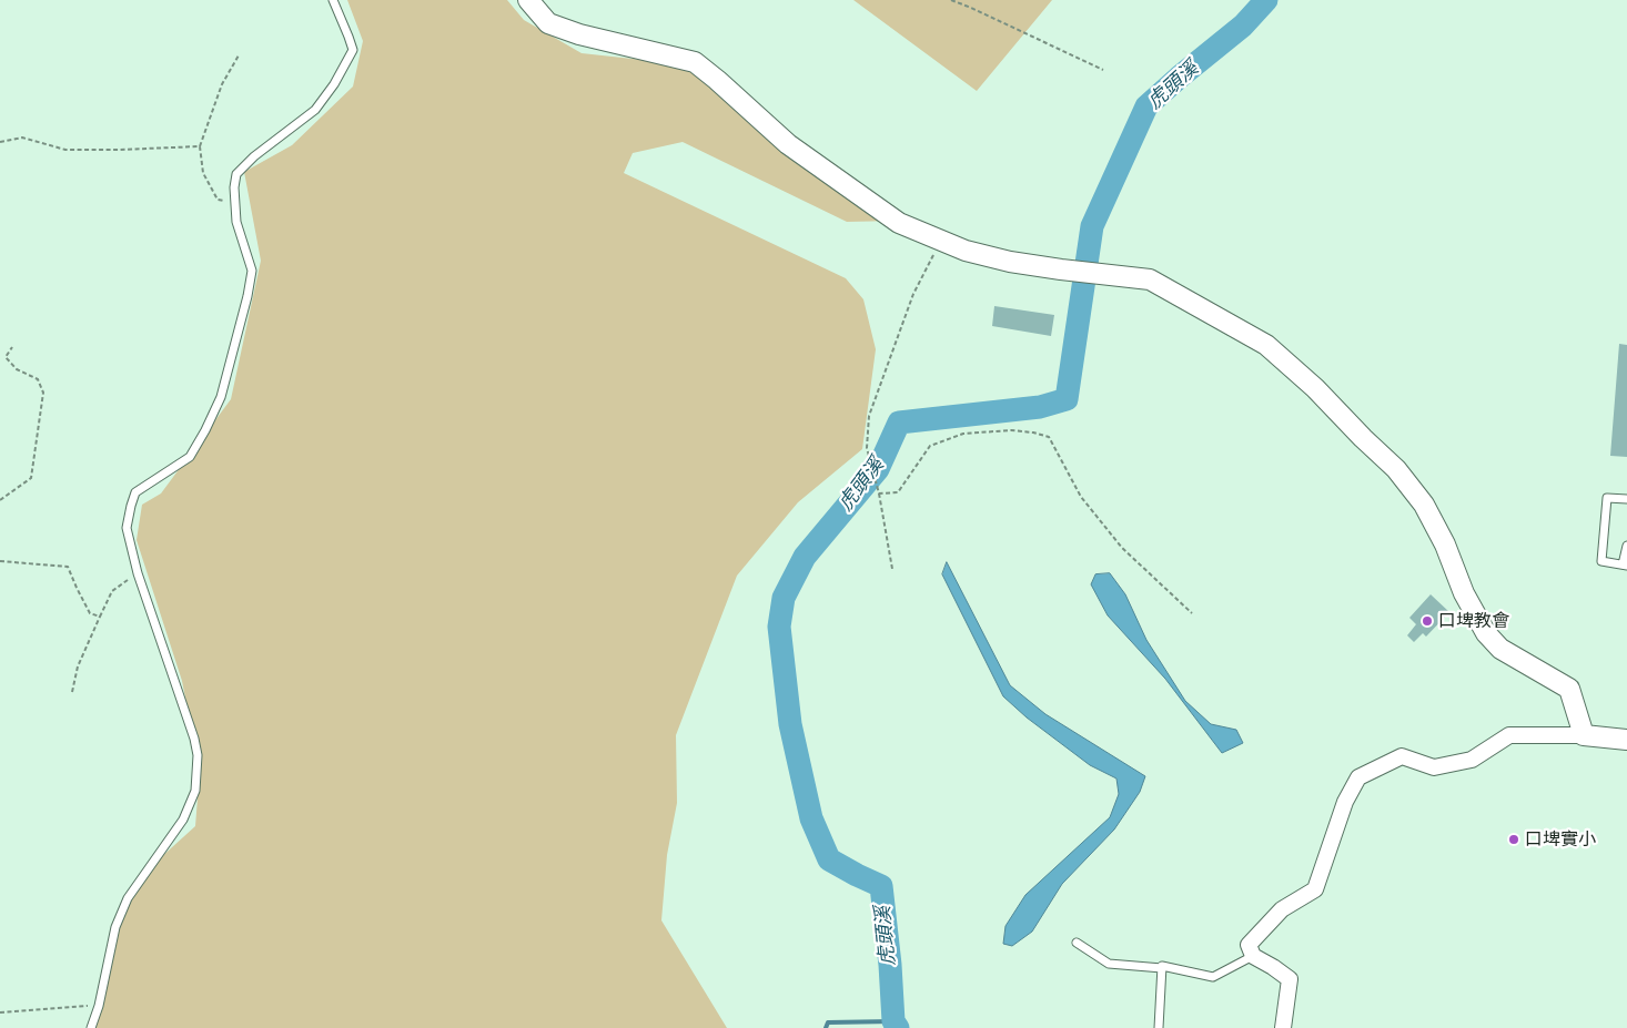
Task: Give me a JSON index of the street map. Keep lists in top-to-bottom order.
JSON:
{
  "water": ["虎頭溪"],
  "places": ["口埤教會", "口埤實小"]
}
